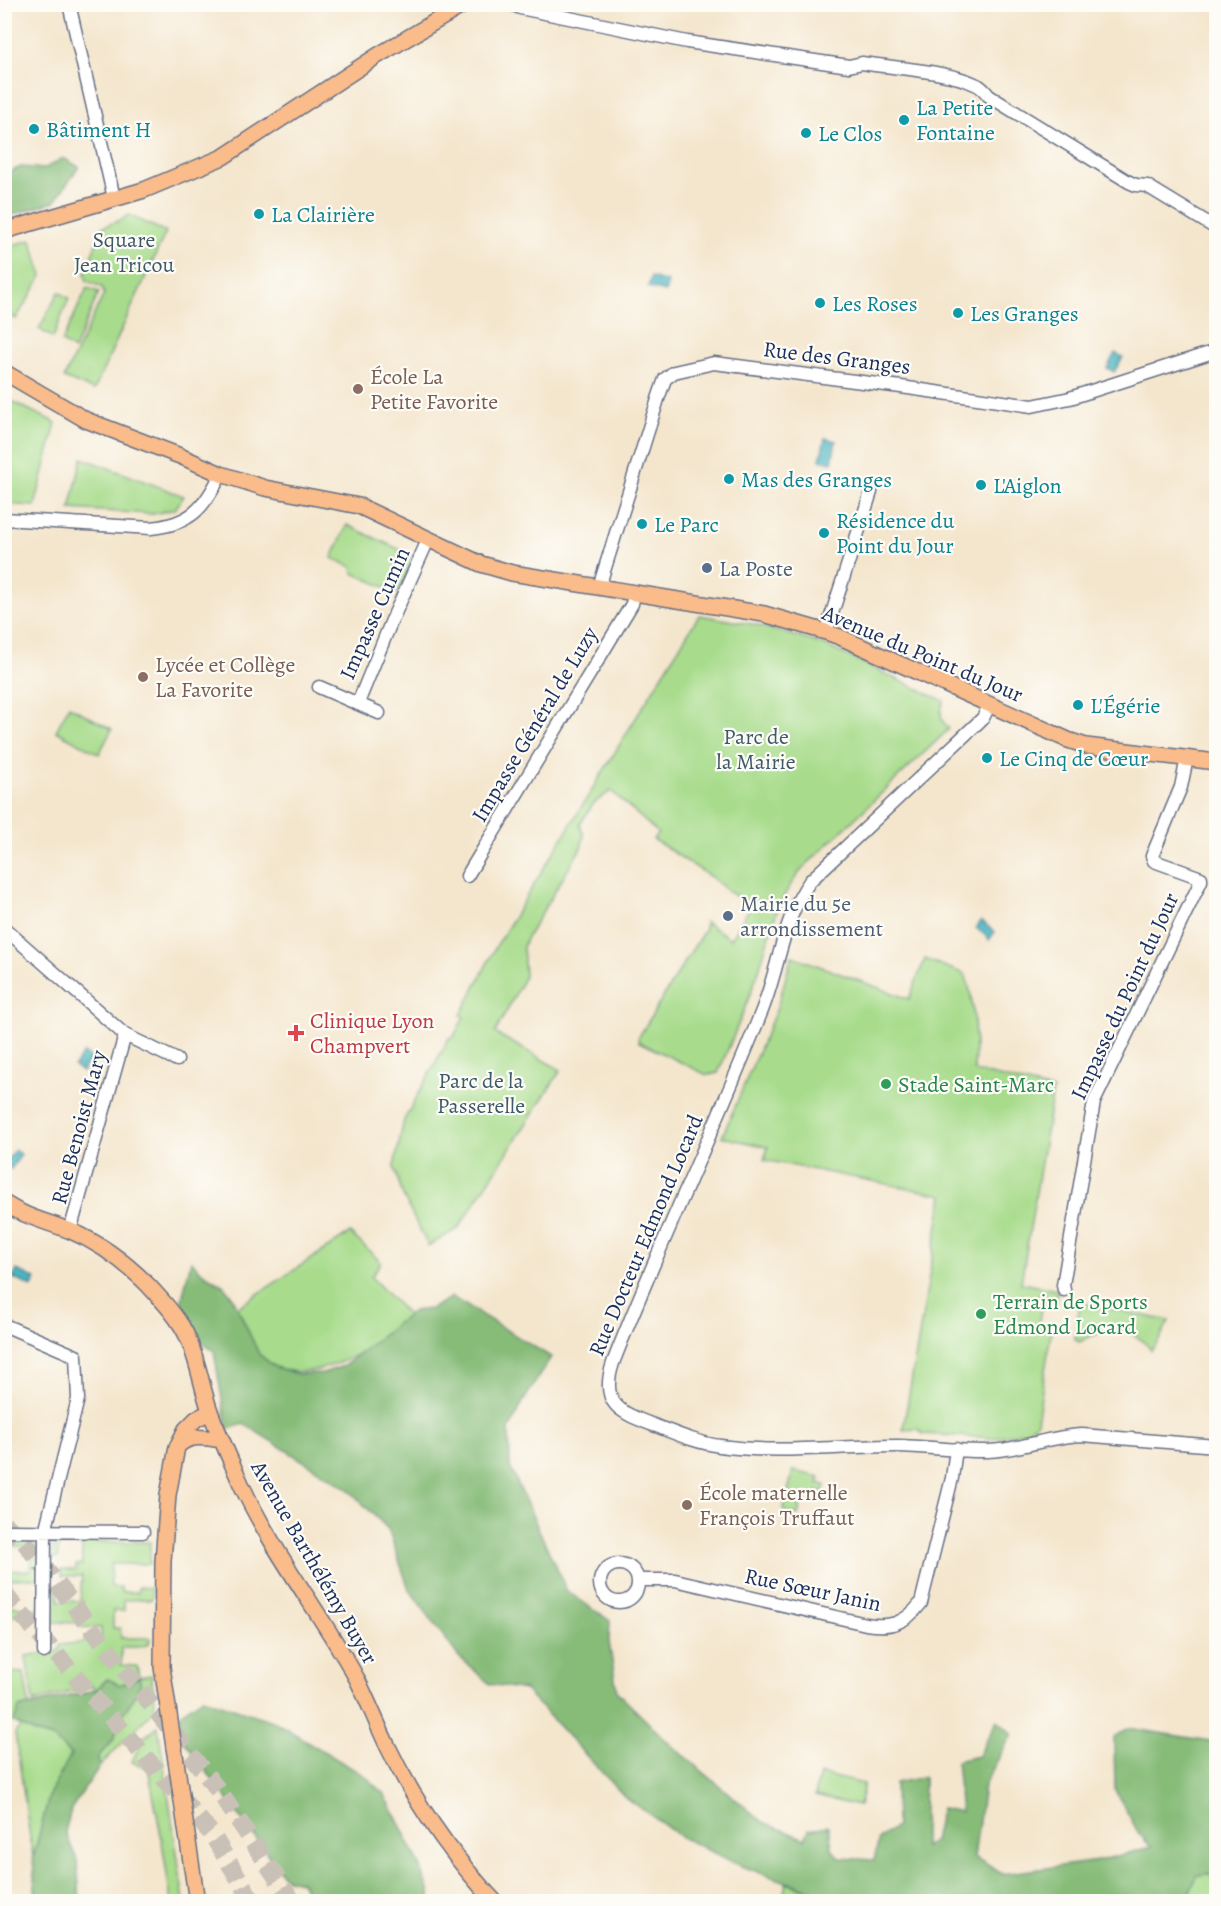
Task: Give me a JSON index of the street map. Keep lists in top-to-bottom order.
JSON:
{
  "streets": {
    "main road": ["Avenue du Point du Jour", "Avenue Barthélémy Buyer"],
    "street": [
      "Rue des Granges",
      "Impasse Cumin",
      "Impasse Général de Luzy",
      "Impasse du Point du Jour",
      "Rue Benoist Mary",
      "Rue Docteur Edmond Locard",
      "Rue Sœur Janin"
    ]
  },
  "crossings": [
    ["Rue des Granges", "Avenue du Point du Jour"],
    ["Impasse Cumin", "Avenue du Point du Jour"],
    ["Avenue du Point du Jour", "Impasse Général de Luzy"],
    ["Avenue du Point du Jour", "Impasse du Point du Jour"],
    ["Avenue du Point du Jour", "Rue Docteur Edmond Locard"],
    ["Rue Benoist Mary", "Avenue Barthélémy Buyer"],
    ["Rue Docteur Edmond Locard", "Rue Sœur Janin"]
  ],
  "parks": ["Square Jean Tricou", "Parc de la Mairie", "Parc de la Passerelle"],
  "places": {
    "other": [
      "La Petite Fontaine",
      "Bâtiment H",
      "Le Clos",
      "La Clairière",
      "Les Roses",
      "Les Granges",
      "École La Petite Favorite",
      "Mas des Granges",
      "L'Aiglon",
      "Le Parc",
      "Résidence du Point du Jour",
      "La Poste",
      "Lycée et Collège La Favorite",
      "L'Égérie",
      "Le Cinq de Cœur",
      "Mairie du 5e arrondissement",
      "Stade Saint-Marc",
      "Terrain de Sports Edmond Locard",
      "École maternelle François Truffaut"
    ],
    "health": ["Clinique Lyon Champvert"]
  }
}
